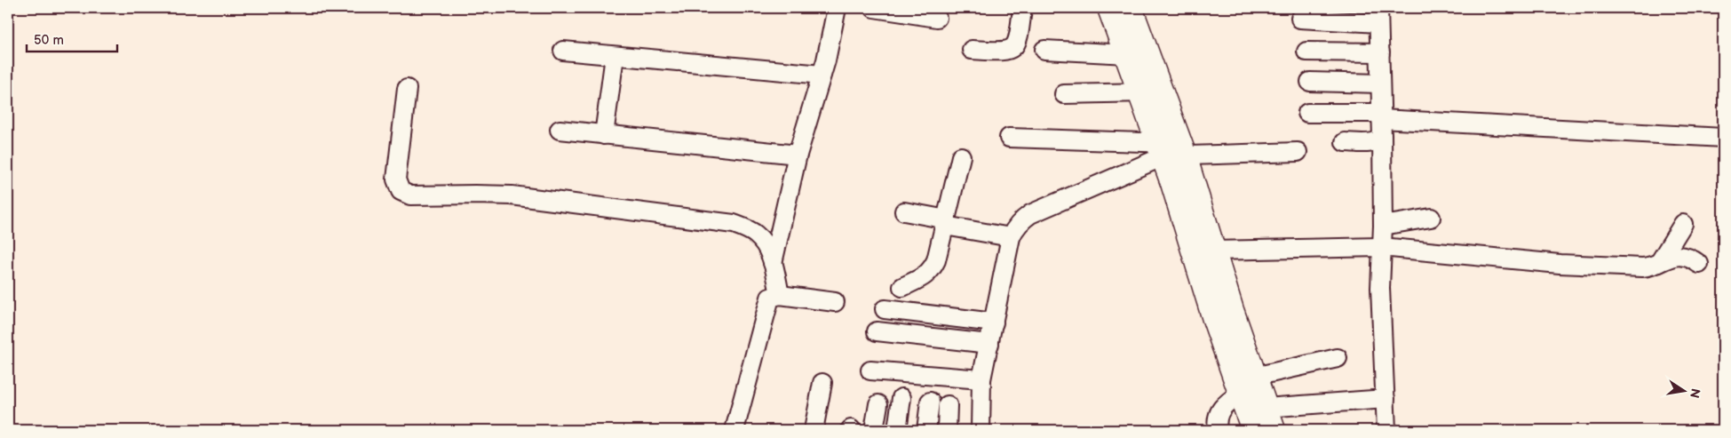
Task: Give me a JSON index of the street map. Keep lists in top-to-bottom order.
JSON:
{
  "scale_bar": "50 m",
  "north": "right"
}
